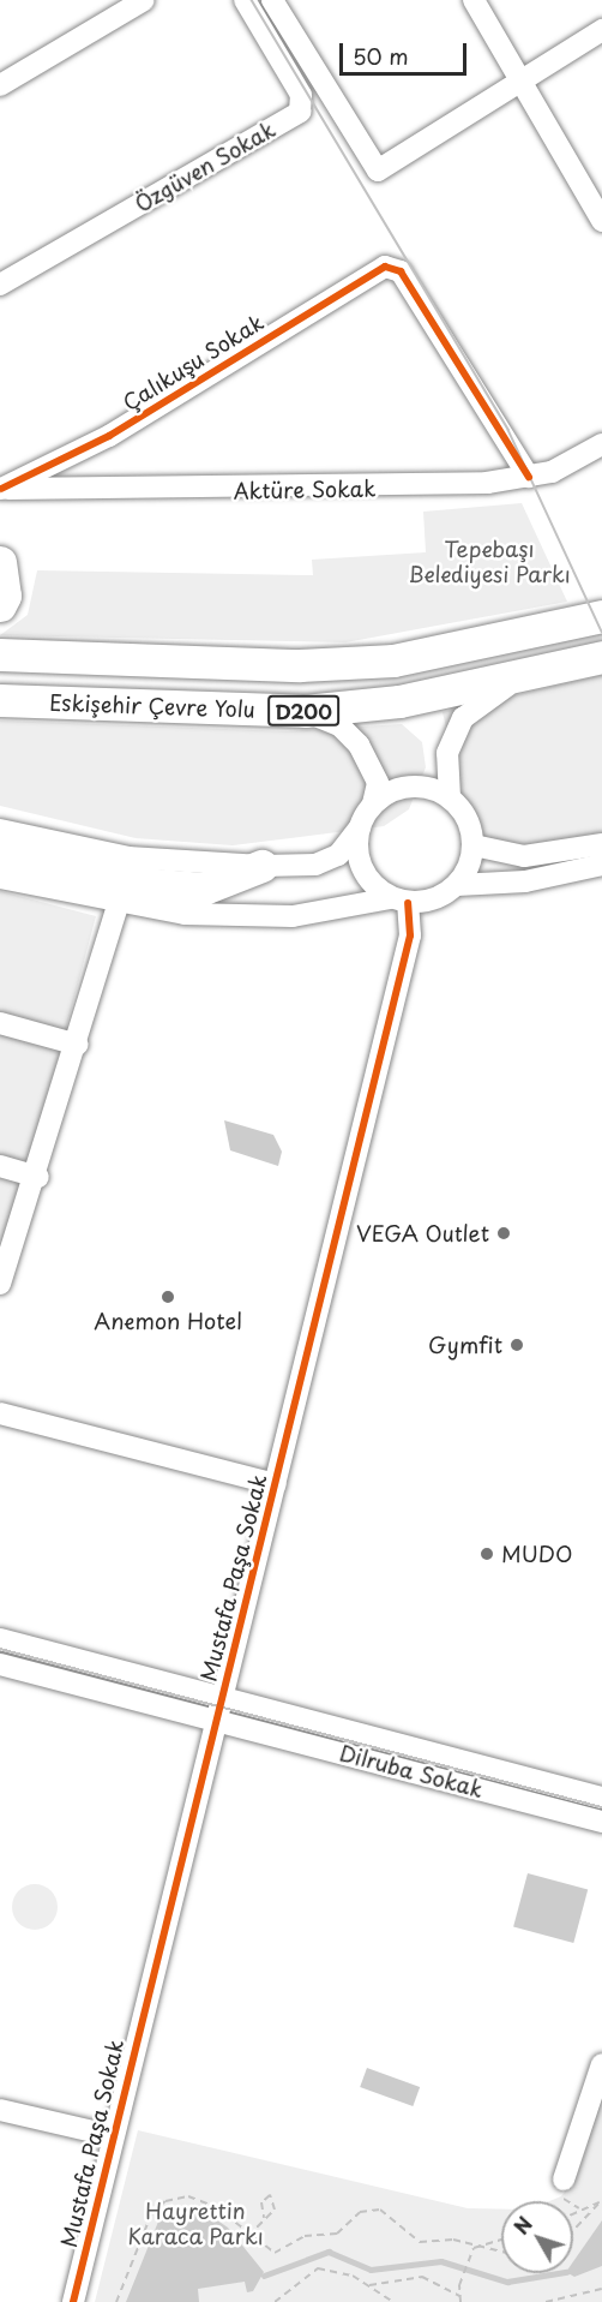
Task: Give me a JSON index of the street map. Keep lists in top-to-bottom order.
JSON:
{
  "streets": {
    "highway": ["Eskişehir Çevre Yolu", "D200"],
    "street": [
      "Özgüven Sokak",
      "Çalıkuşu Sokak",
      "Aktüre Sokak",
      "Mustafa Paşa Sokak",
      "Dilruba Sokak"
    ]
  },
  "crossings": [
    ["Çalıkuşu Sokak", "Aktüre Sokak"],
    ["Mustafa Paşa Sokak", "Dilruba Sokak"]
  ],
  "parks": ["Tepebaşı Belediyesi Parkı", "Hayrettin Karaca Parkı"],
  "places": [
    "VEGA Outlet",
    "Anemon Hotel",
    "Gymfit",
    "MUDO"
  ],
  "scale_bar": "50 m",
  "north": "top left"
}
